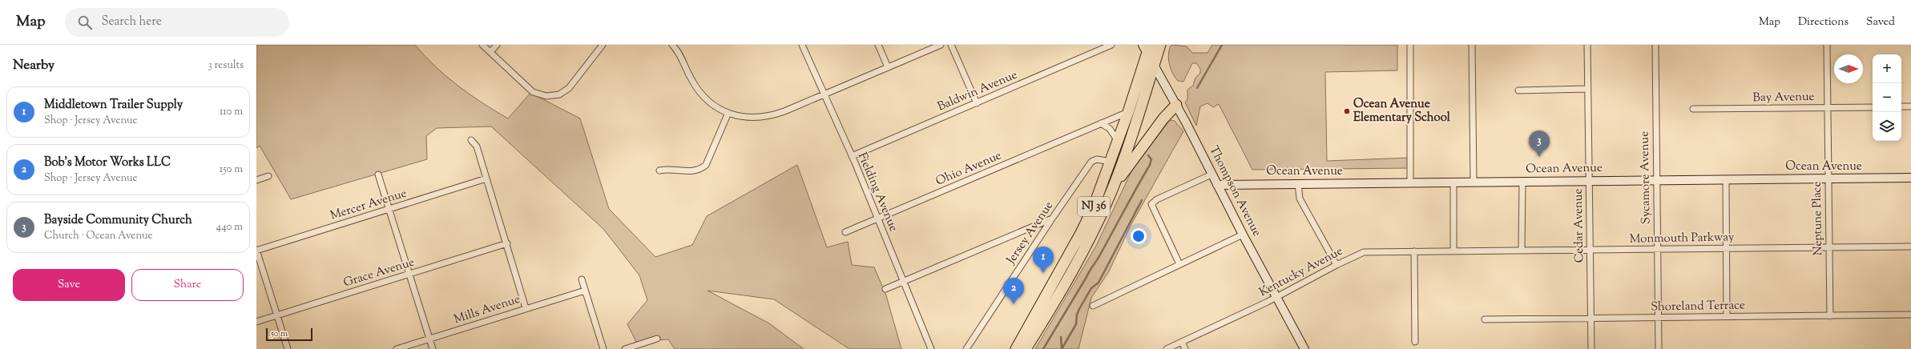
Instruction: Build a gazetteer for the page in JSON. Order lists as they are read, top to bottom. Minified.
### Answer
{"streets":{"highway":["NJ 36"],"street":["Baldwin Avenue","Bay Avenue","Ocean Avenue","Ohio Avenue","Sycamore Avenue","Thompson Avenue","Fielding Avenue","Mercer Avenue","Neptune Place","Cedar Avenue","Jersey Avenue","Monmouth Parkway","Kentucky Avenue","Grace Avenue","Shoreland Terrace","Mills Avenue"]},"crossings":[["Baldwin Avenue","Fielding Avenue"],["Bay Avenue","Neptune Place"],["Ocean Avenue","Sycamore Avenue"],["Ocean Avenue","Thompson Avenue"],["Ocean Avenue","Neptune Place"],["Ocean Avenue","Cedar Avenue"],["Ohio Avenue","Fielding Avenue"],["Ohio Avenue","NJ 36"],["Sycamore Avenue","Monmouth Parkway"],["Sycamore Avenue","Shoreland Terrace"],["Thompson Avenue","NJ 36"],["Thompson Avenue","Kentucky Avenue"],["NJ 36","Jersey Avenue"],["Neptune Place","Monmouth Parkway"],["Neptune Place","Shoreland Terrace"],["Cedar Avenue","Monmouth Parkway"],["Cedar Avenue","Shoreland Terrace"],["Monmouth Parkway","Kentucky Avenue"]],"places":["Ocean Avenue Elementary School"],"scale_bar":"50 m","north":"right","page":{"header":"Map","search":"Search here","nav":["Map","Directions","Saved"],"heading":["Nearby","3 results"],"map_buttons":["+","−"],"list":[{"mark":"1","name":"Middletown Trailer Supply","note":"Shop · Jersey Avenue","value":"110 m"},{"mark":"2","name":"Bob's Motor Works LLC","note":"Shop · Jersey Avenue","value":"150 m"},{"mark":"3","name":"Bayside Community Church","note":"Church · Ocean Avenue","value":"440 m"}],"pins":["3","1","2"],"buttons":["Save","Share"],"scale":"50 m"}}
